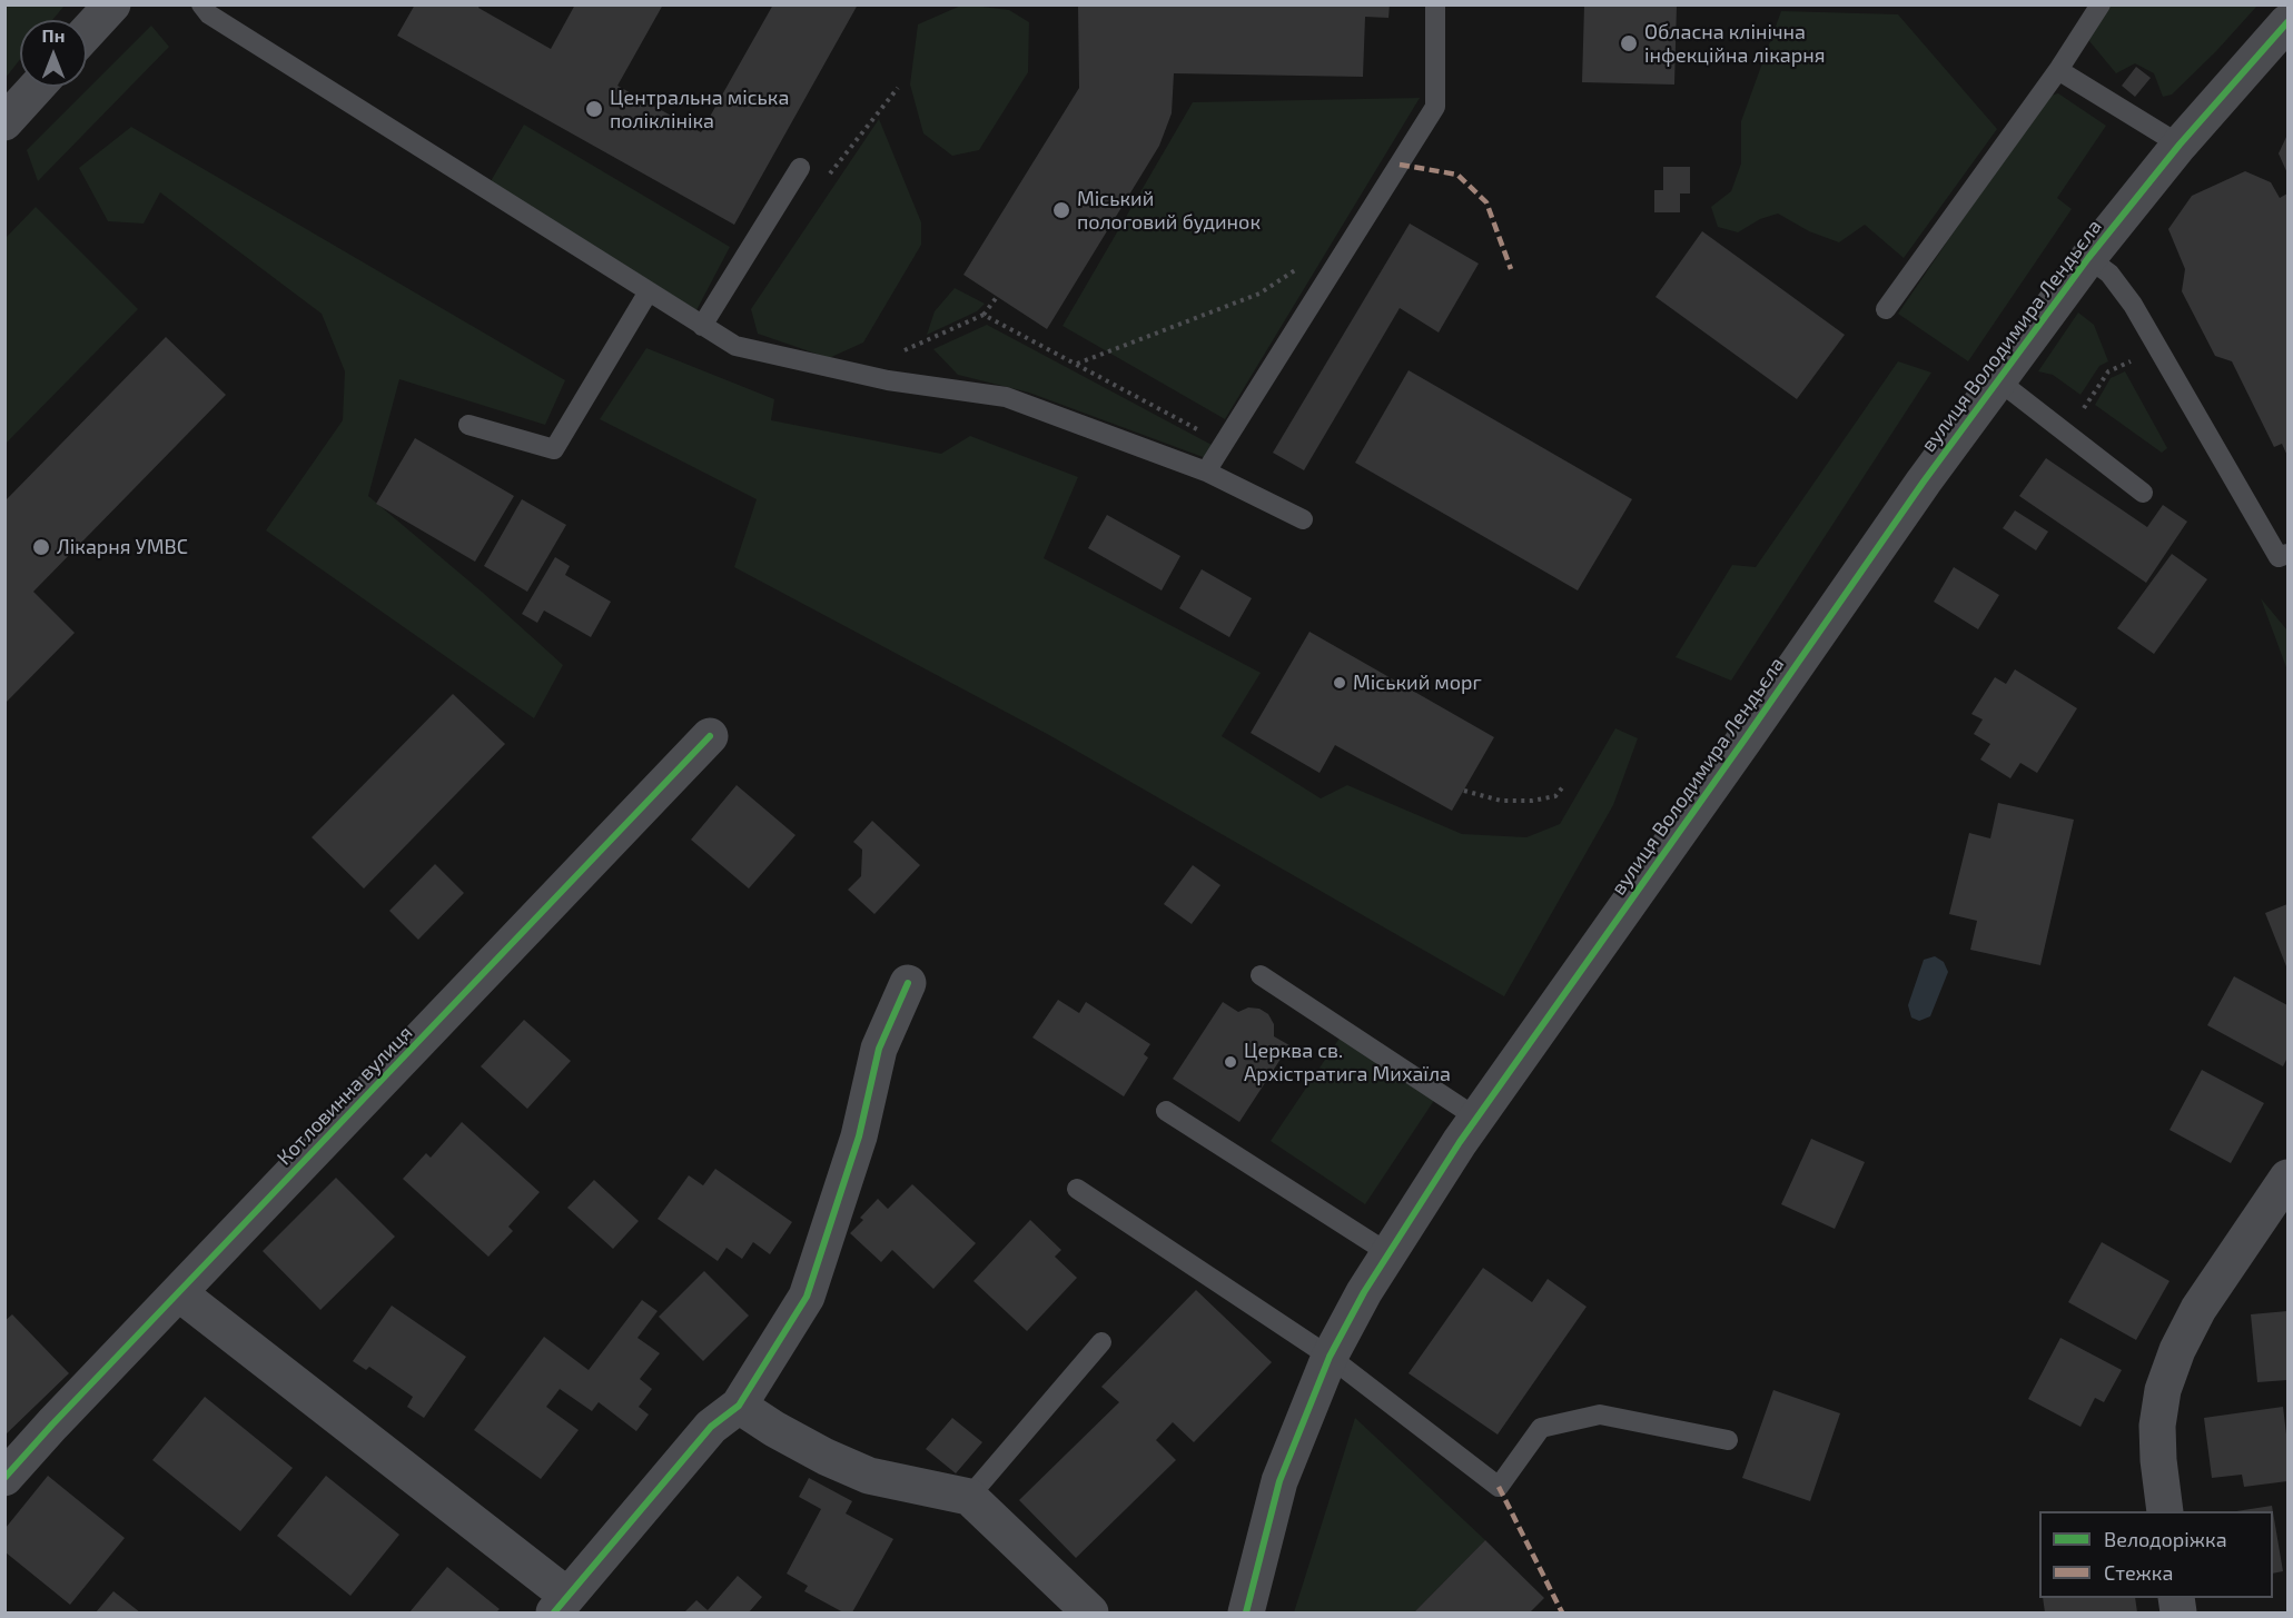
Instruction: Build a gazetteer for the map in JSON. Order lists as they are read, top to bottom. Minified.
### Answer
{"streets":{"street":["вулиця Володимира Лендьєла","Котловинна вулиця"]},"places":["Обласна клінічна інфекційна лікарня","Центральна міська поліклініка","Міський пологовий будинок","Лікарня УМВС","Міський морг","Церква св. Архістратига Михаїла"],"legend":["Велодоріжка","Стежка"],"north":"top"}
